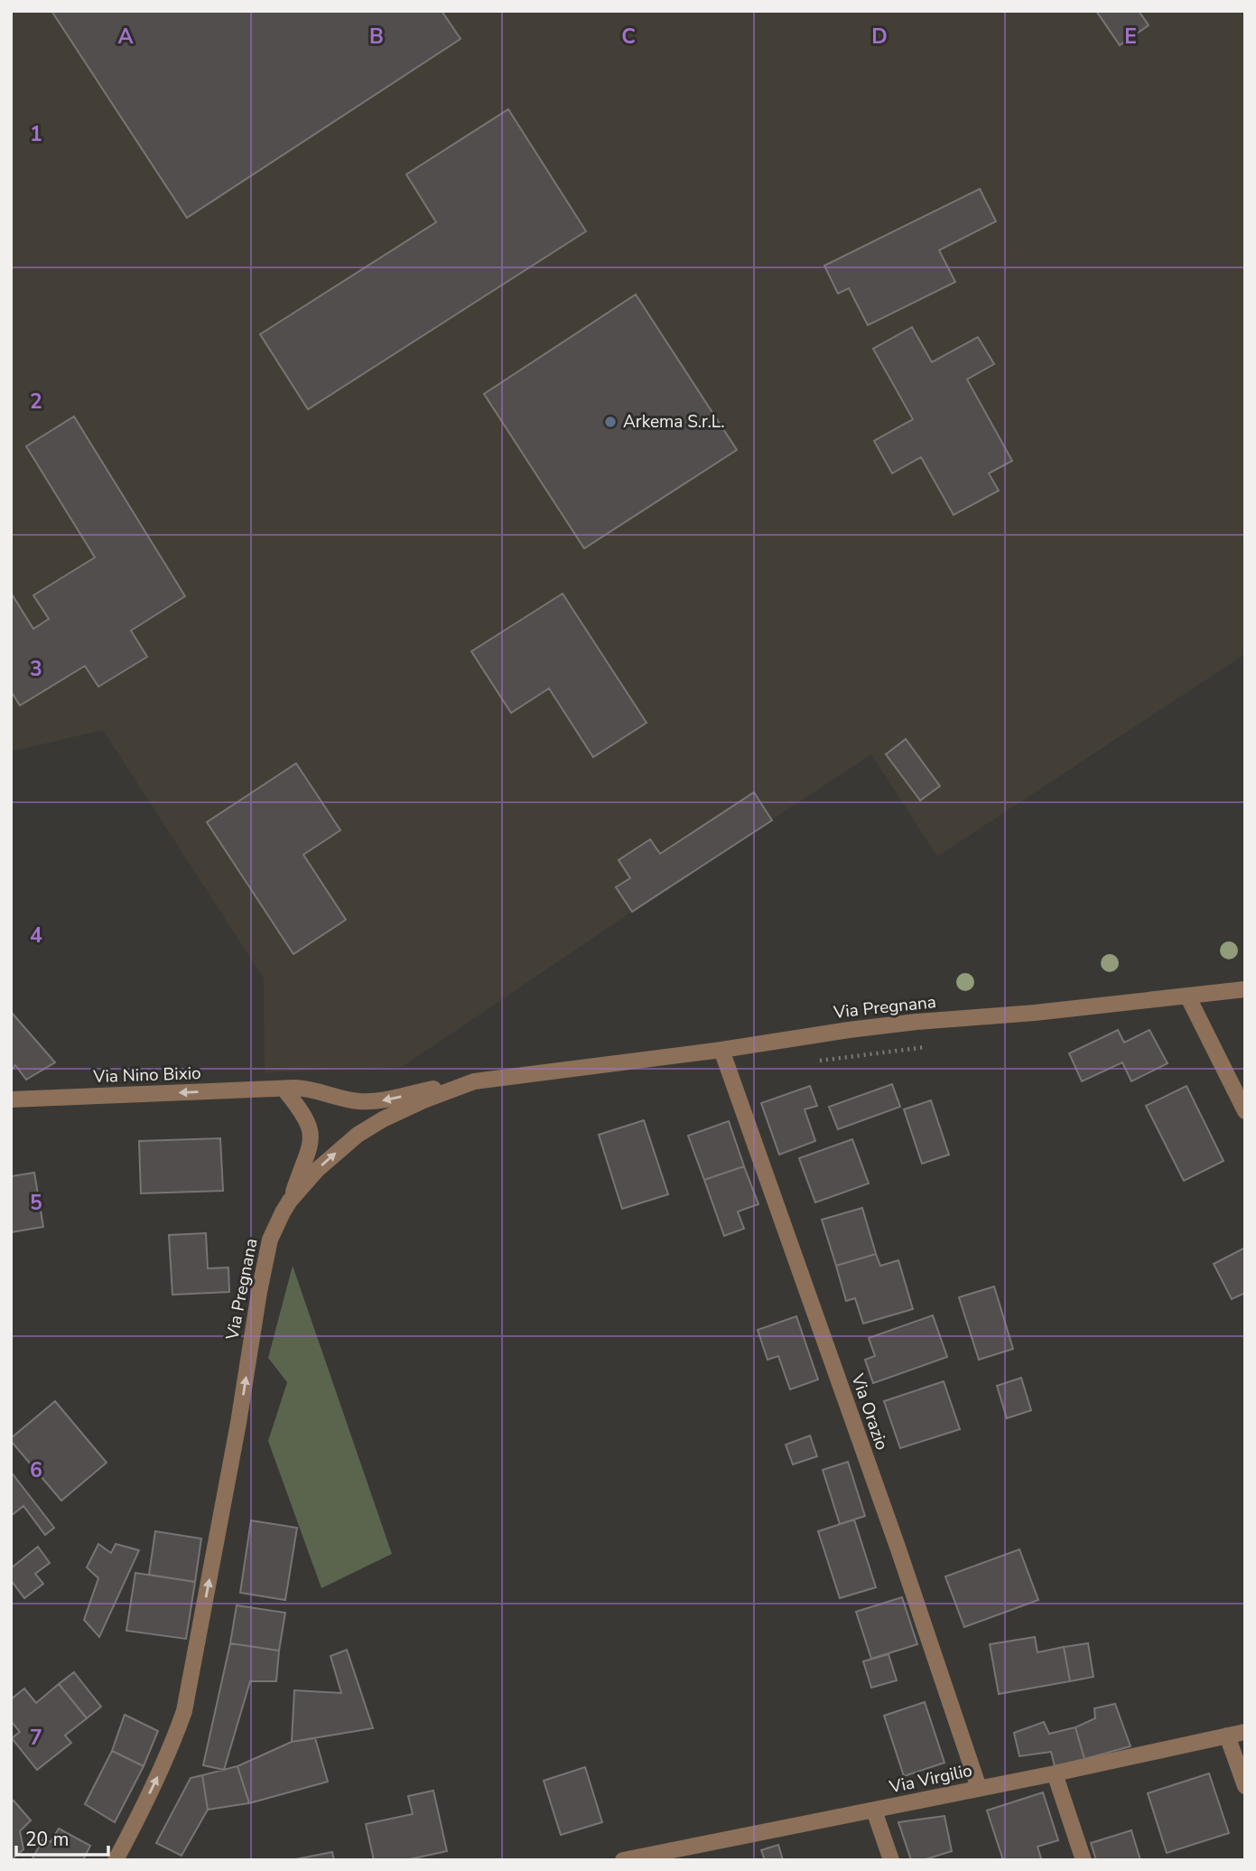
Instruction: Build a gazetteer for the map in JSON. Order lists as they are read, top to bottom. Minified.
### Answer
{"streets":{"street":["Via Pregnana","Via Nino Bixio","Via Orazio","Via Virgilio"]},"crossings":[["Via Pregnana","Via Nino Bixio"],["Via Pregnana","Via Orazio"],["Via Orazio","Via Virgilio"]],"one_way":["Via Pregnana","Via Nino Bixio"],"places":["Arkema S.r.L."],"scale_bar":"20 m","grid":{"columns":["A","B","C","D","E"],"rows":["1","2","3","4","5","6","7"]}}
